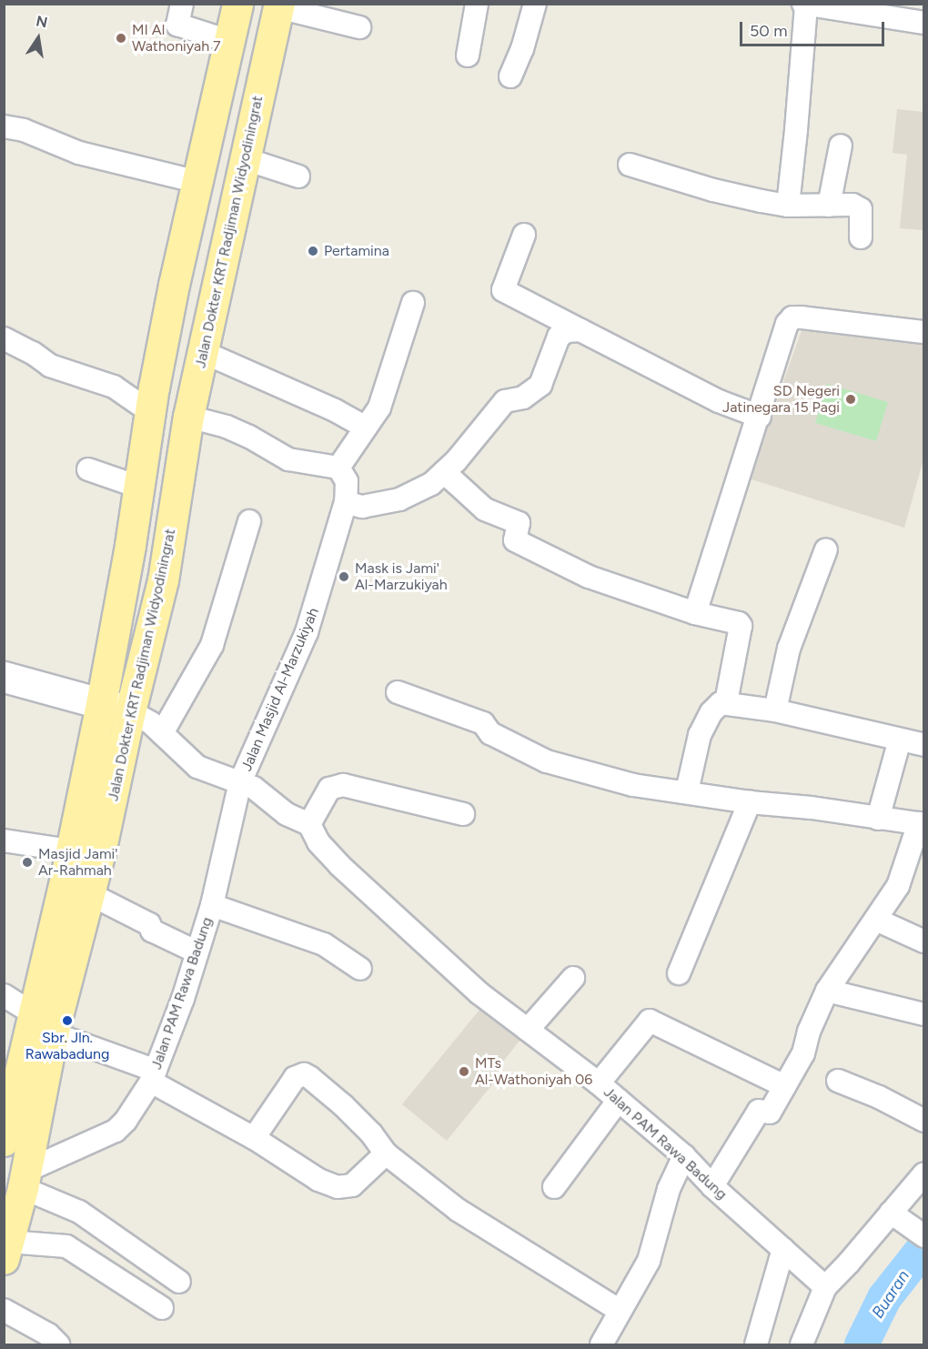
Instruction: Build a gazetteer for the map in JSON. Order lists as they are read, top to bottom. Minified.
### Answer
{"streets":{"main road":["Jalan Dokter KRT Radjiman Widyodiningrat"],"street":["Jalan Masjid Al-Marzukiyah","Jalan PAM Rawa Badung"]},"crossings":[["Jalan Dokter KRT Radjiman Widyodiningrat","Jalan PAM Rawa Badung"],["Jalan Masjid Al-Marzukiyah","Jalan PAM Rawa Badung"]],"water":["Buaran"],"places":["MI Al Wathoniyah 7","Pertamina","SD Negeri Jatinegara 15 Pagi","Mask is Jami' Al-Marzukiyah","Masjid Jami' Ar-Rahmah","Sbr. Jln. Rawabadung","MTs Al-Wathoniyah 06"],"scale_bar":"50 m","north":"top"}
